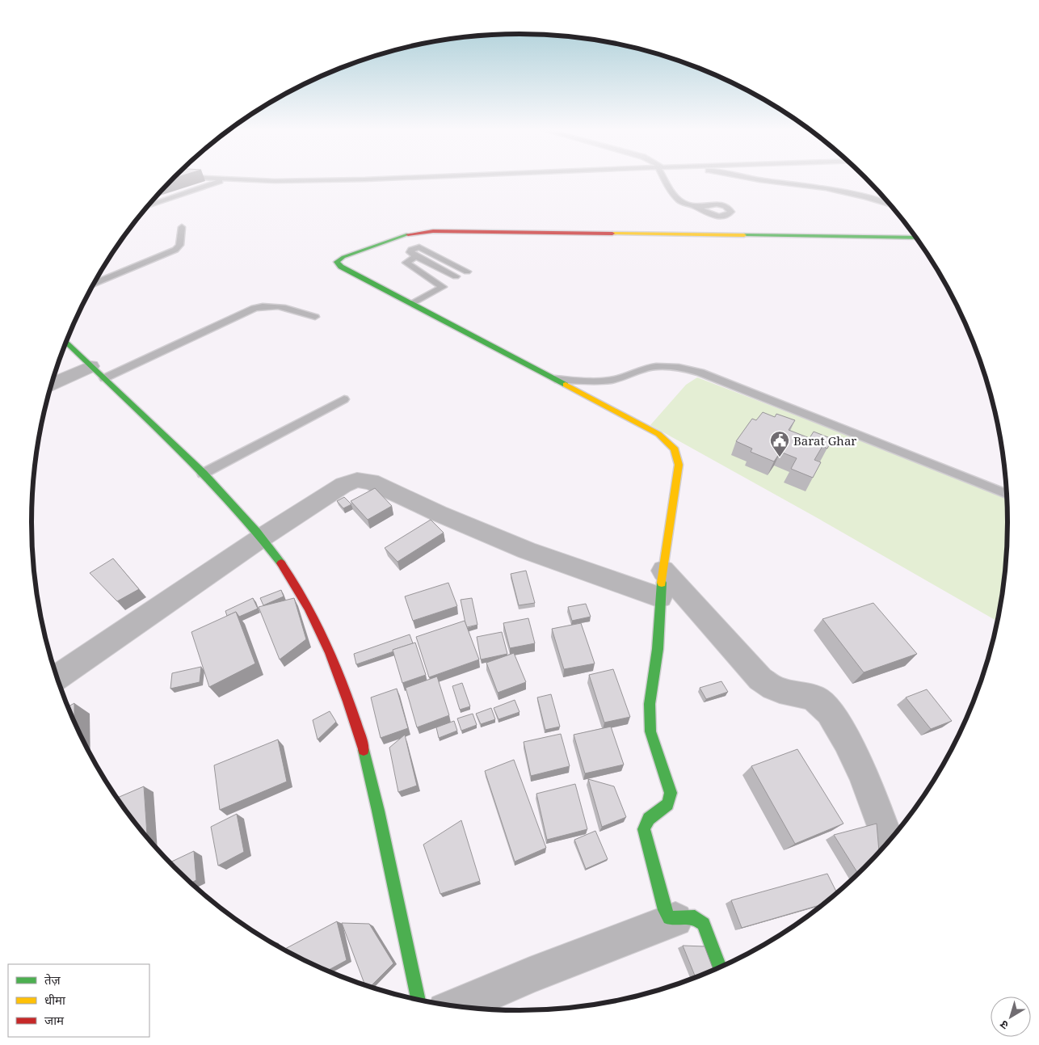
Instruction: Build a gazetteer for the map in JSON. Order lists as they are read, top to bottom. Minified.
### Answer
{"places":{"public building":["Barat Ghar"]},"legend":["तेज़","धीमा","जाम"],"north":"bottom left"}
